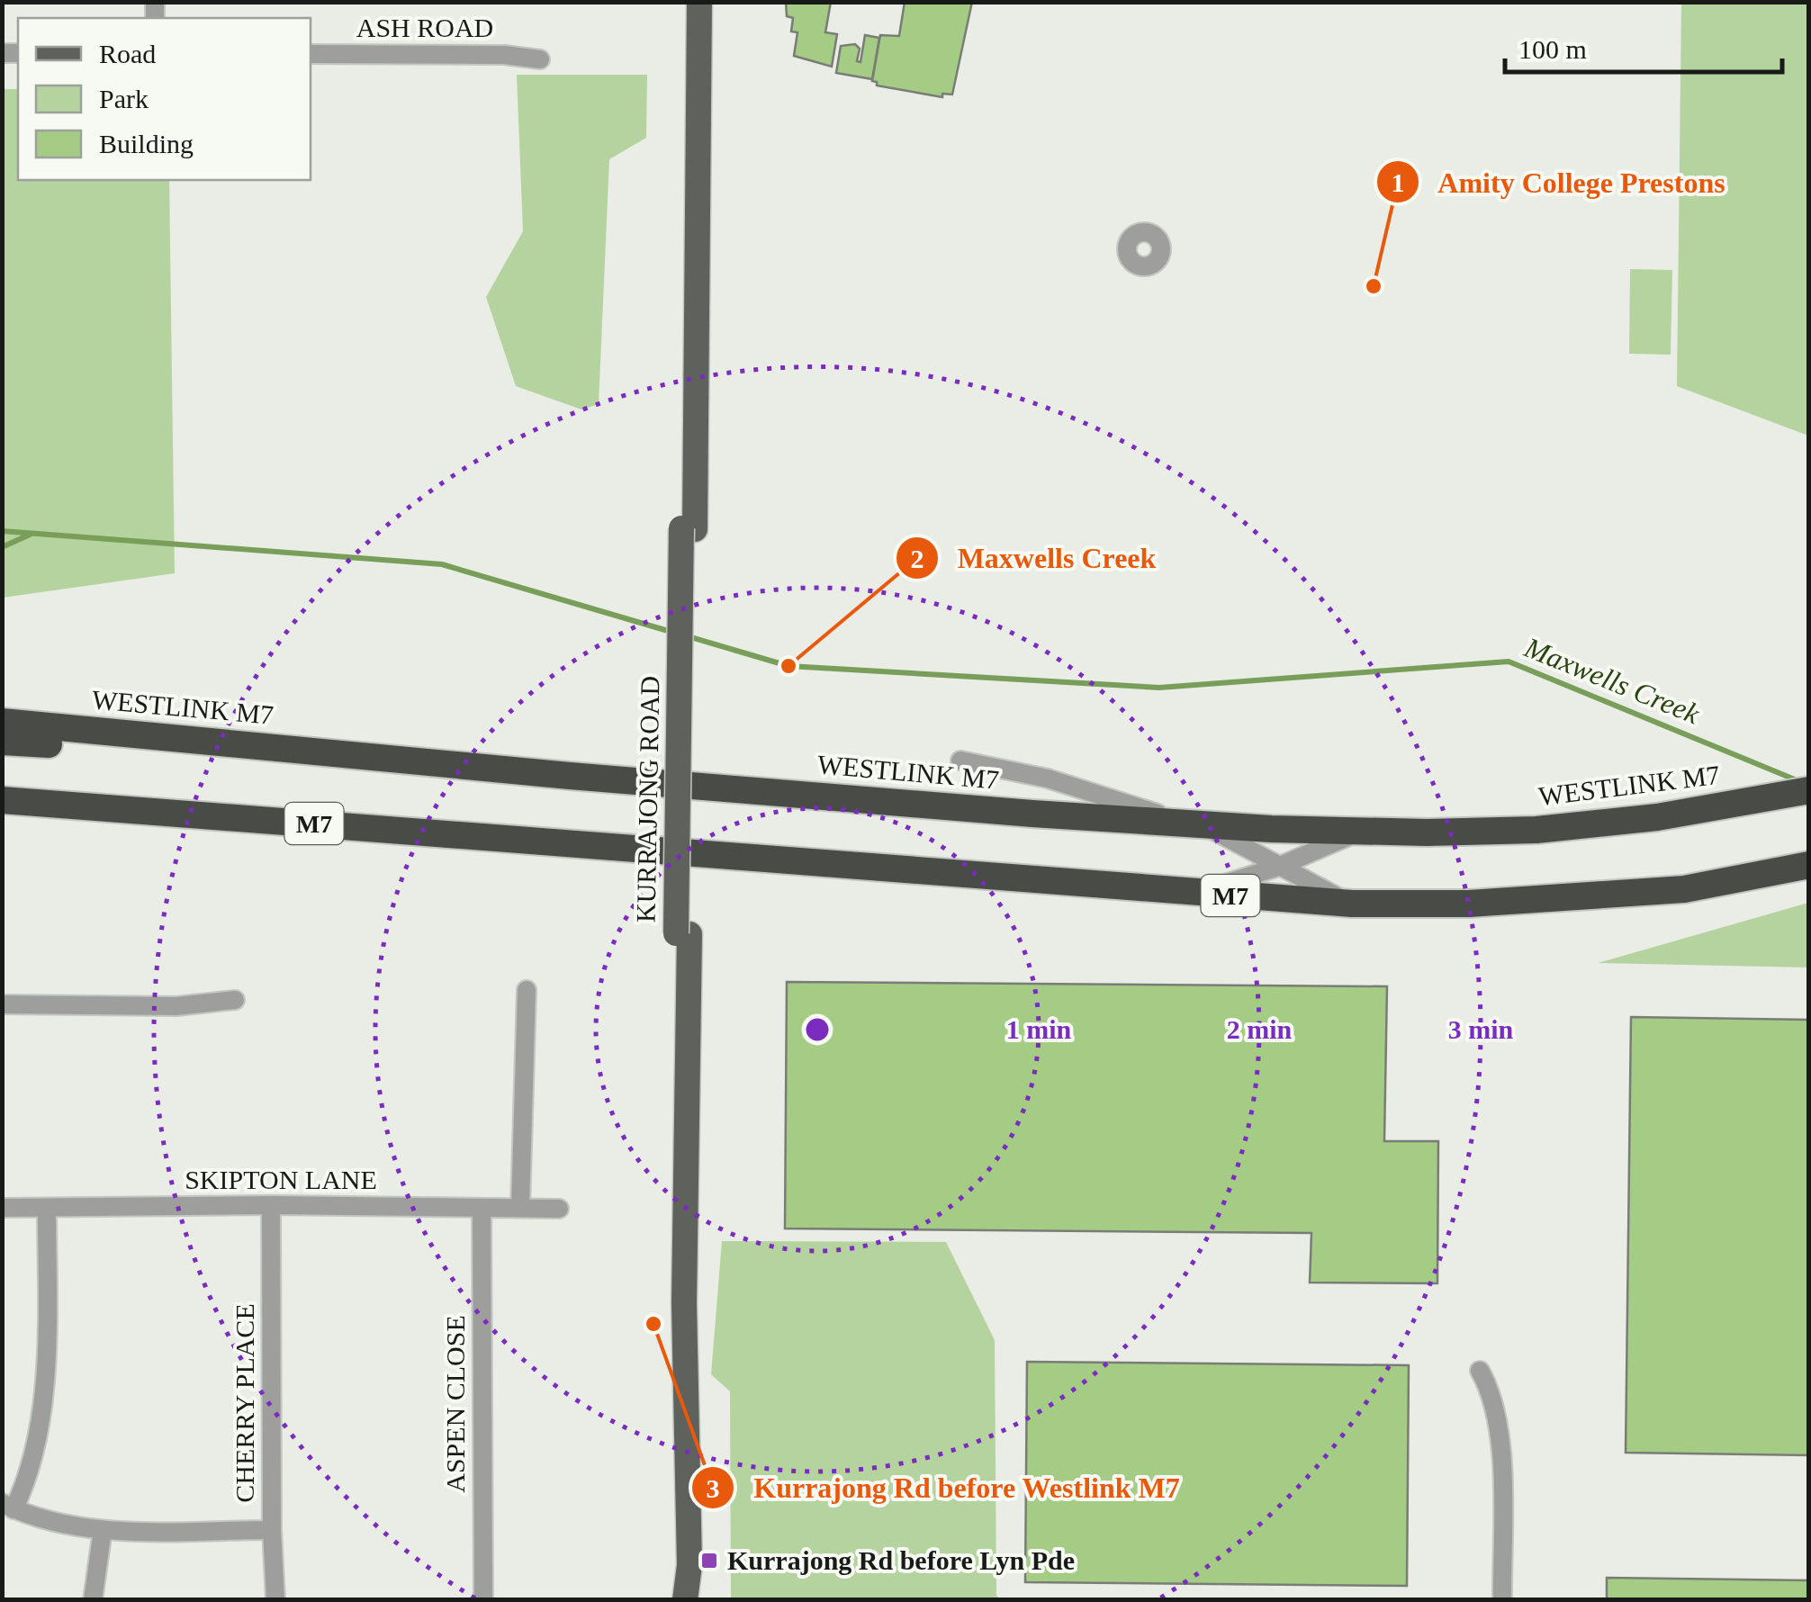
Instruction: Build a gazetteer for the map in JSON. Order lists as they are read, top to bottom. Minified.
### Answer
{"streets":{"highway":["WESTLINK M7","M7"],"main road":["KURRAJONG ROAD"],"street":["ASH ROAD","SKIPTON LANE","CHERRY PLACE","ASPEN CLOSE"]},"crossings":[["WESTLINK M7","M7"],["SKIPTON LANE","CHERRY PLACE"],["SKIPTON LANE","ASPEN CLOSE"]],"water":["Maxwells Creek"],"places":{"other":["Amity College Prestons","Maxwells Creek","Kurrajong Rd before Westlink M7"],"transit":["Kurrajong Rd before Lyn Pde"]},"legend":["Road","Park","Building"],"scale_bar":"100 m","rings":["1 min","2 min","3 min"]}
